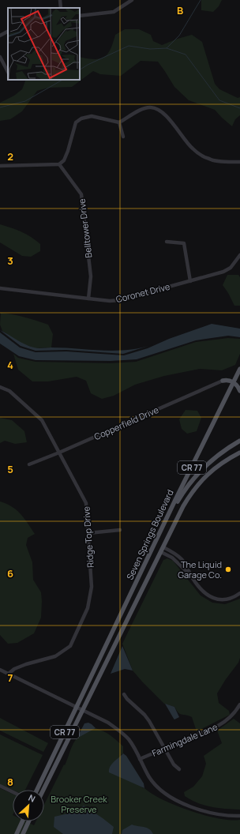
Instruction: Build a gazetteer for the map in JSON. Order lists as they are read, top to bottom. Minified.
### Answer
{"streets":{"main road":["CR 77","Seven Springs Boulevard"],"street":["Belltower Drive","Coronet Drive","Copperfield Drive","Ridge Top Drive","Farmingdale Lane"]},"crossings":[["Belltower Drive","Coronet Drive"],["Copperfield Drive","Ridge Top Drive"],["CR 77","Seven Springs Boulevard"]],"parks":["Brooker Creek Preserve"],"places":["The Liquid Garage Co."],"north":"top right","grid":{"columns":["B"],"rows":["2","3","4","5","6","7","8"]}}
